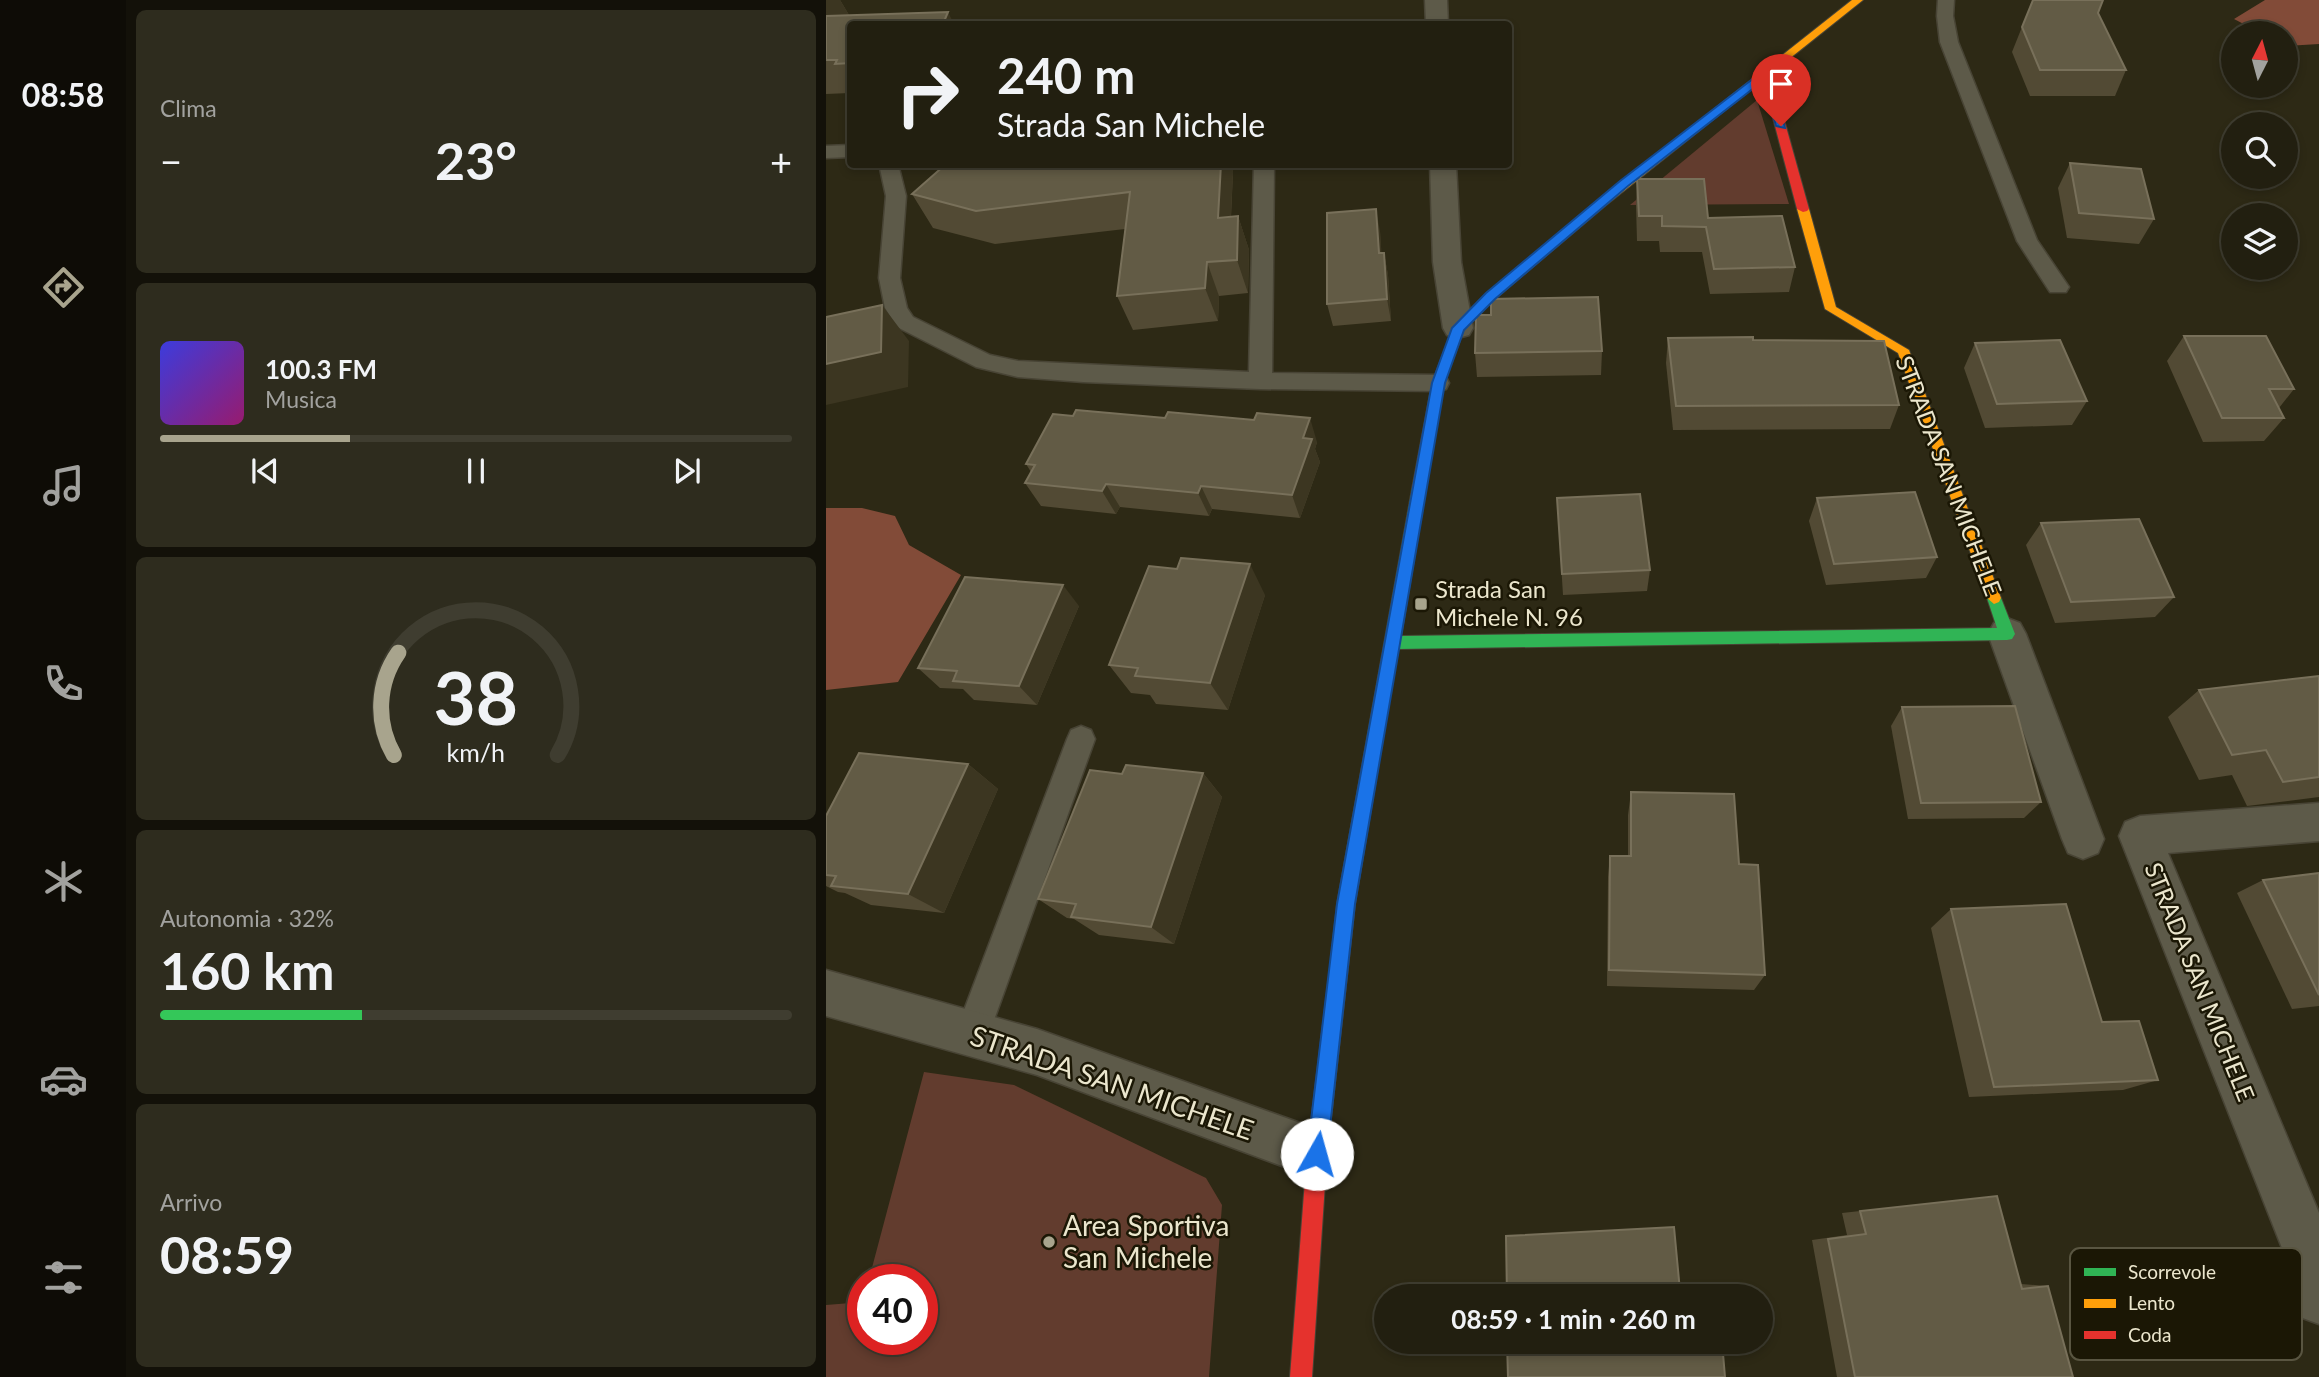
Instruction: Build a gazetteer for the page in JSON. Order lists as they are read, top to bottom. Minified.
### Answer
{"streets":{"street":["STRADA SAN MICHELE"]},"places":{"transit":["Strada San Michele N. 96"],"other":["Area Sportiva San Michele"]},"legend":["Scorrevole","Lento","Coda"],"north":"top","page":{"tabs":"08:58","tile":["Clima",["Autonomia · 32%","160 km"],["Arrivo","08:59"]],"turn":["240 m","Strada San Michele"],"heat":["−","23°","+"],"song":["100.3 FM","Musica"],"limit":"40","trip":"08:59 · 1 min · 260 m","gauge":["38","km/h"]}}
